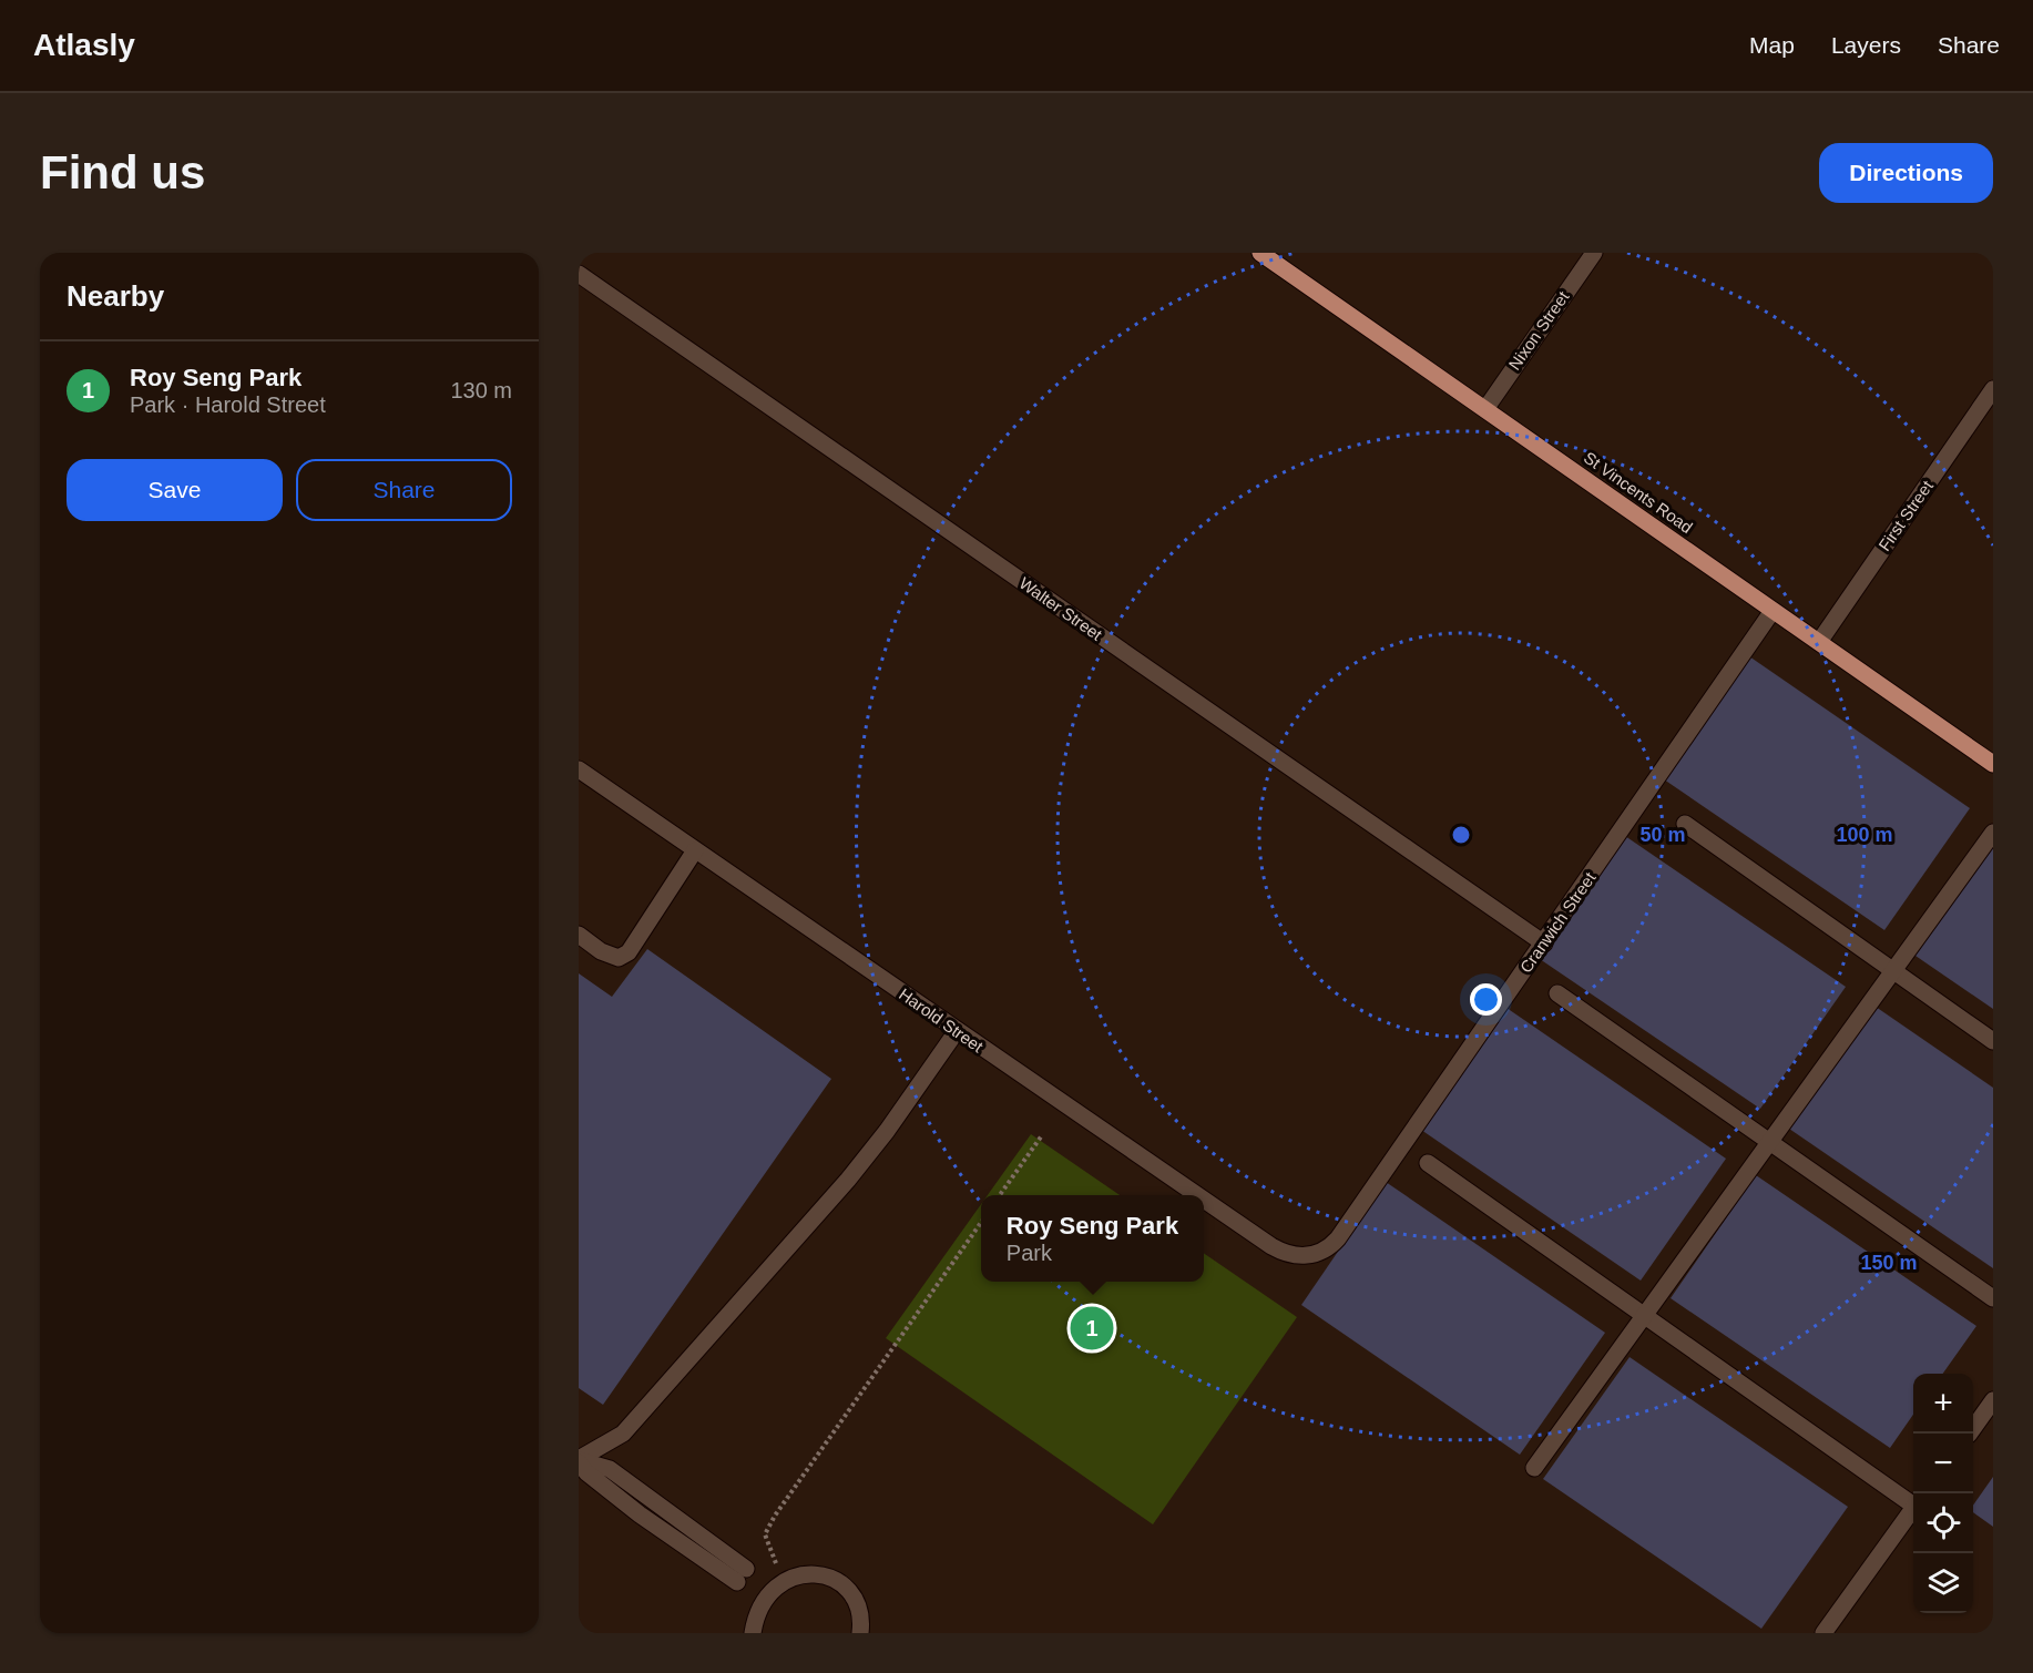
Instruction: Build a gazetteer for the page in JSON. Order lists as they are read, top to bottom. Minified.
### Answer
{"streets":{"main road":["St Vincents Road"],"street":["Nixon Street","First Street","Walter Street","Cranwich Street","Harold Street"]},"crossings":[["Nixon Street","St Vincents Road"],["St Vincents Road","First Street"],["St Vincents Road","Cranwich Street"],["Walter Street","Cranwich Street"],["Cranwich Street","Harold Street"]],"page":{"header":"Atlasly","nav":["Map","Layers","Share"],"buttons":["Directions",["Save","Share"]],"title":"Find us","heading":"Nearby","list":[{"mark":"1","name":"Roy Seng Park","note":"Park · Harold Street","value":"130 m"}],"popup":["Roy Seng Park","Park"],"pins":"1","map_buttons":["+","−"]},"rings":["50 m","100 m","150 m"]}
